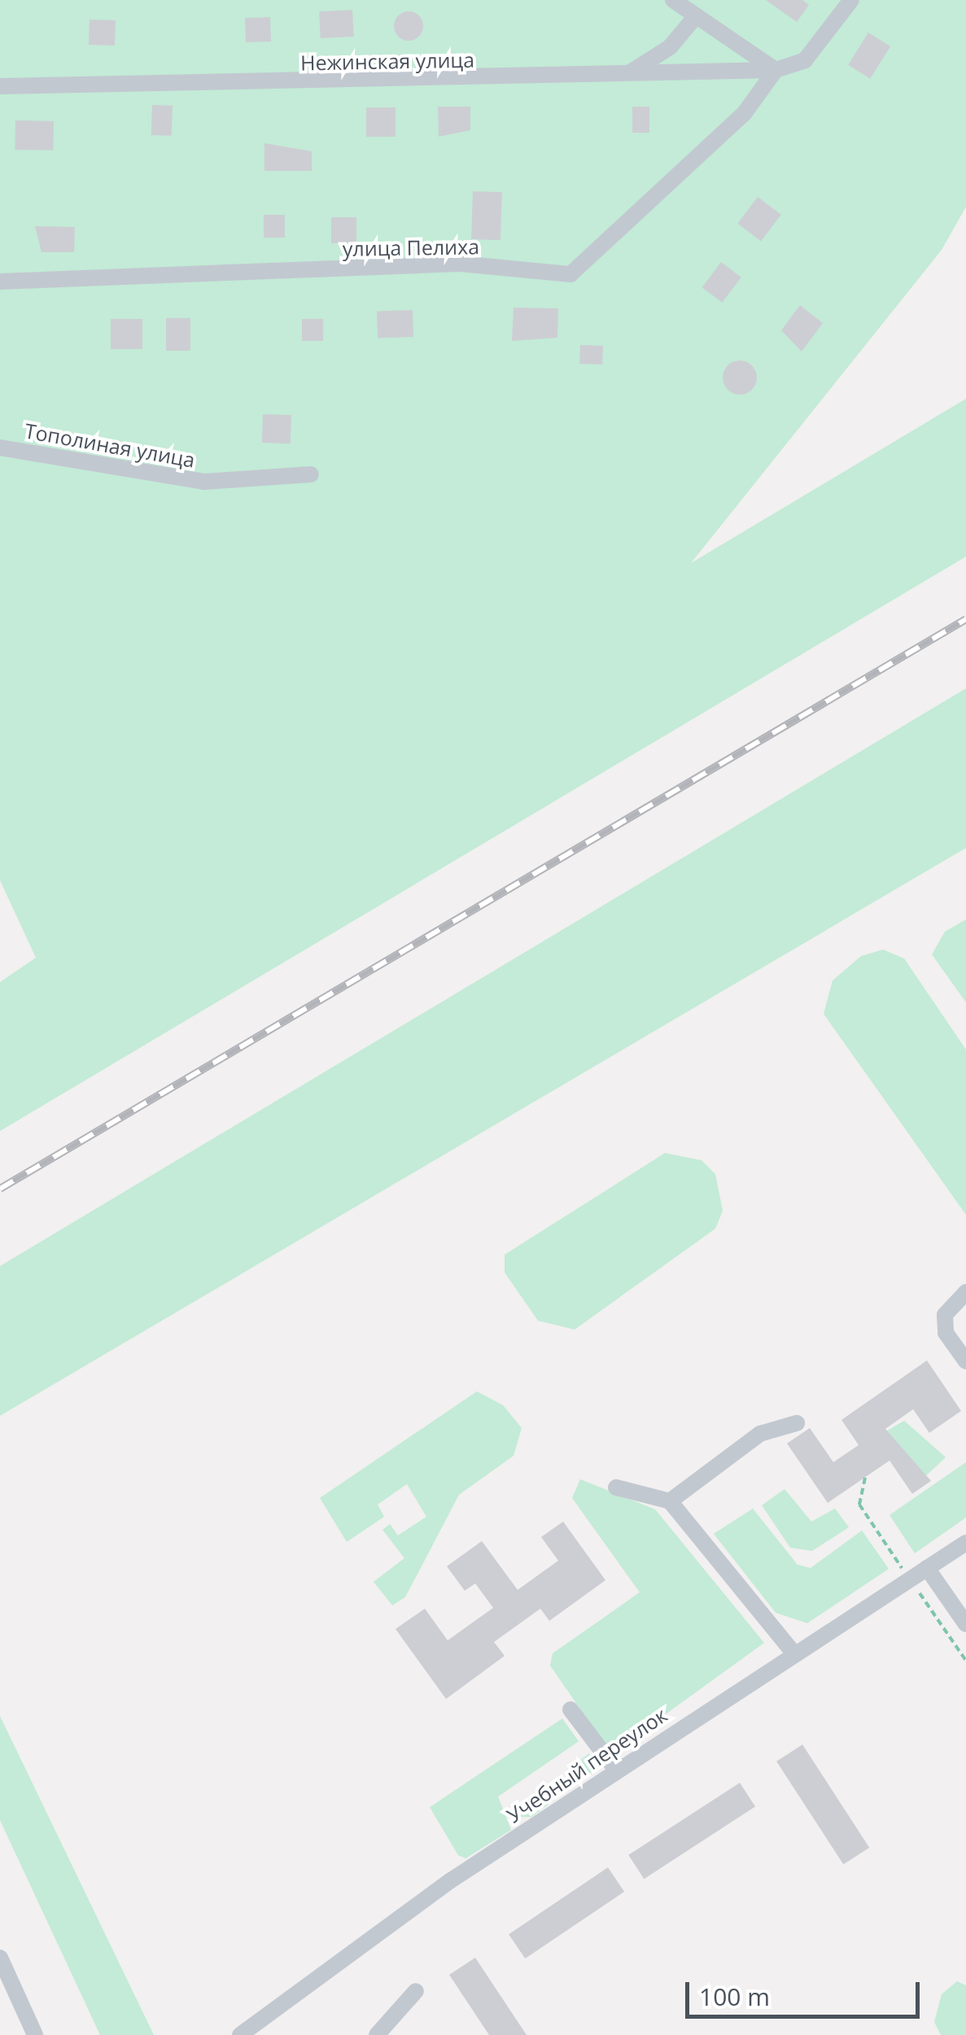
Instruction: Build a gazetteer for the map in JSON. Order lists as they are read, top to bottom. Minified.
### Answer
{"streets":{"street":["Нежинская улица","улица Пелиха","Тополиная улица","Учебный переулок"]},"crossings":[["Нежинская улица","улица Пелиха"]],"scale_bar":"100 m"}
